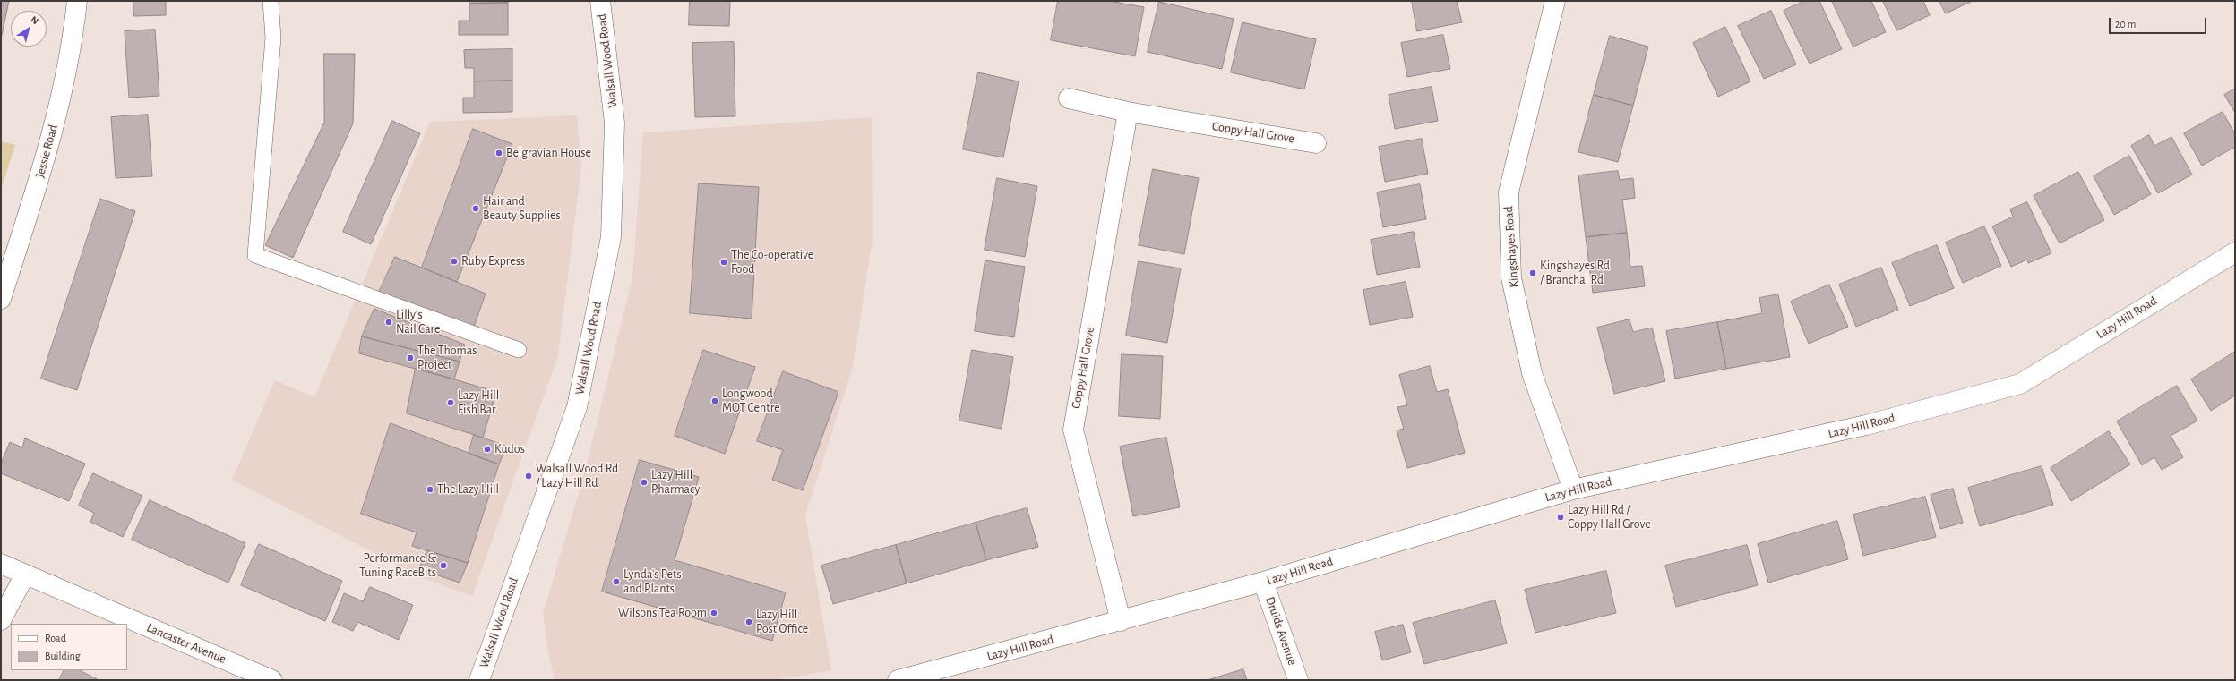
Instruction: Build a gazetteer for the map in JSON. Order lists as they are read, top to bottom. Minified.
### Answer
{"streets":{"street":["Walsall Wood Road","Coppy Hall Grove","Jessie Road","Kingshayes Road","Lazy Hill Road","Druids Avenue","Lancaster Avenue"]},"crossings":[["Coppy Hall Grove","Lazy Hill Road"],["Kingshayes Road","Lazy Hill Road"],["Lazy Hill Road","Druids Avenue"]],"places":["Belgravian House","Hair and Beauty Supplies","Ruby Express","The Co-operative Food","Kingshayes Rd / Branchal Rd","Lilly's Nail Care","The Thomas Project","Longwood MOT Centre","Lazy Hill Fish Bar","Kudos","Walsall Wood Rd / Lazy Hill Rd","Lazy Hill Pharmacy","The Lazy Hill","Lazy Hill Rd / Coppy Hall Grove","Performance & Tuning RaceBits","Lynda's Pets and Plants","Wilsons Tea Room","Lazy Hill Post Office"],"legend":["Road","Building"],"scale_bar":"20 m","north":"top right"}
